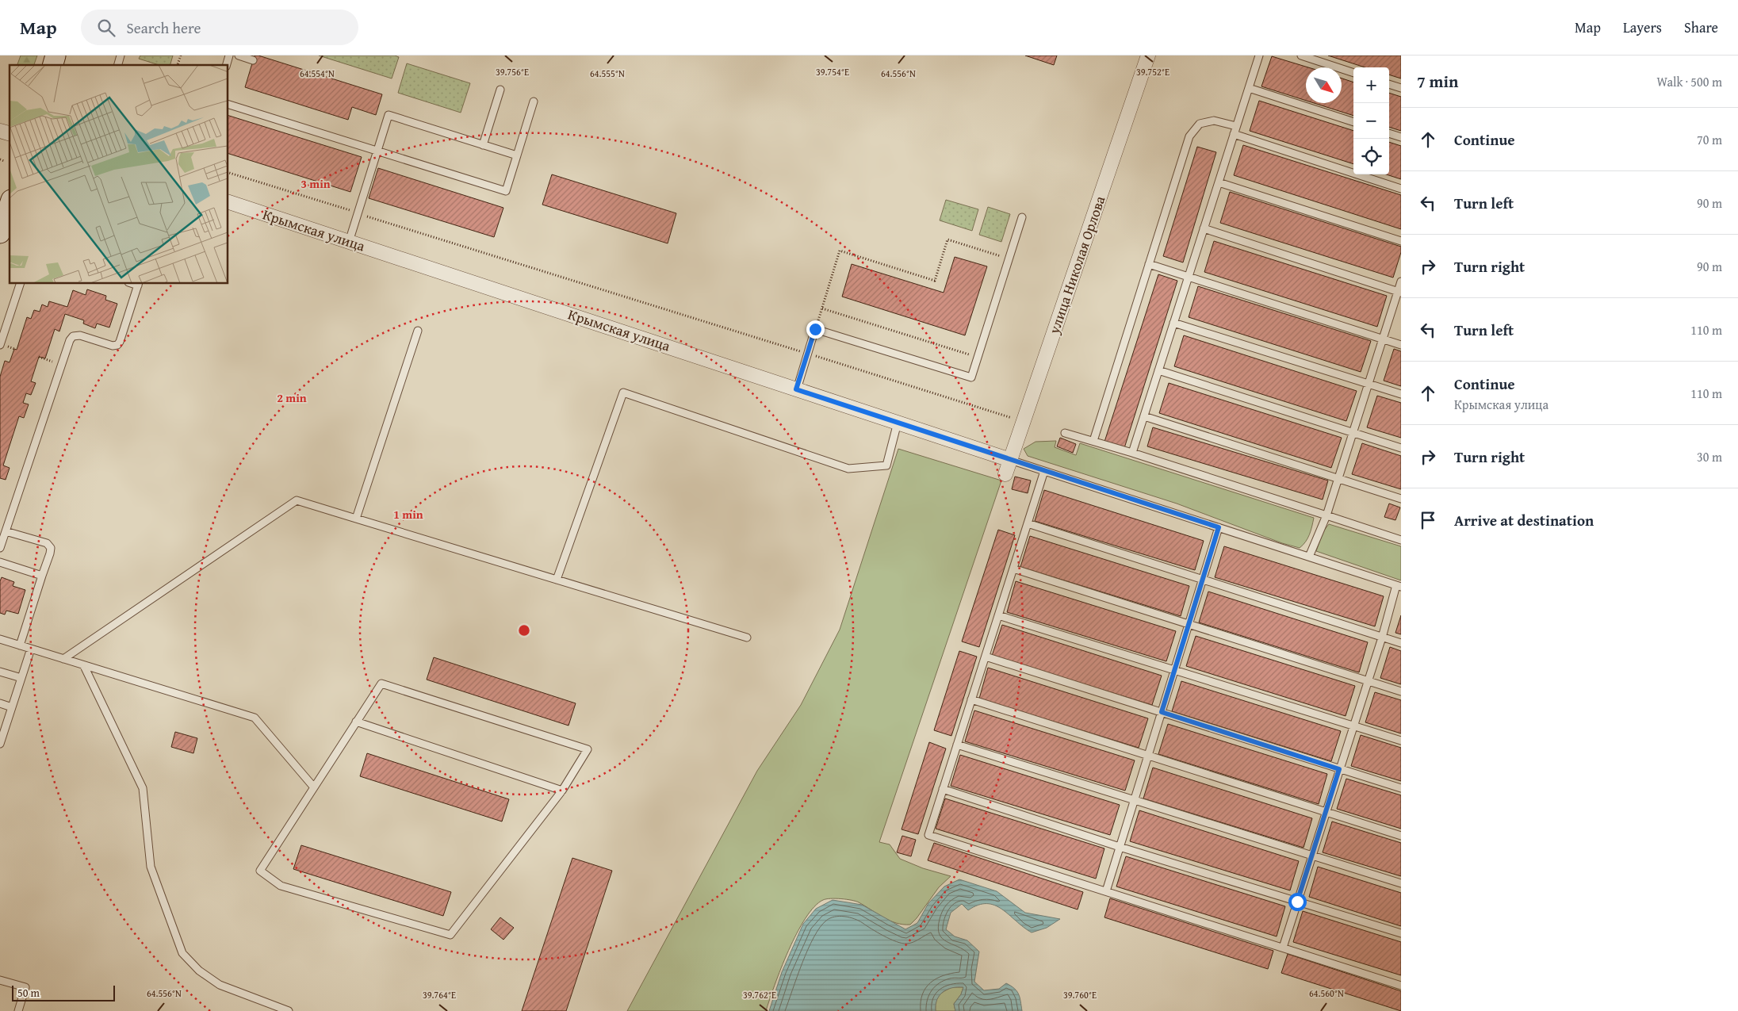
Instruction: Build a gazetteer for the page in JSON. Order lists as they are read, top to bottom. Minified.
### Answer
{"streets":{"street":["Крымская улица","улица Николая Орлова"]},"crossings":[["Крымская улица","улица Николая Орлова"]],"scale_bar":"50 m","north":"bottom right","page":{"header":"Map","search":"Search here","nav":["Map","Layers","Share"],"heading":["7 min","Walk · 500 m"],"map_buttons":["+","−"],"list":[["Continue","70 m"],["Turn left","90 m"],["Turn right","90 m"],["Turn left","110 m"],["Continue","Крымская улица","110 m"],["Turn right","30 m"],"Arrive at destination"],"scale":"50 m"},"coordinates":["39.756°E","39.754°E","39.752°E","64.554°N","64.555°N","64.556°N","64.560°N","39.764°E","39.762°E","39.760°E"],"rings":["3 min","2 min","1 min"]}
